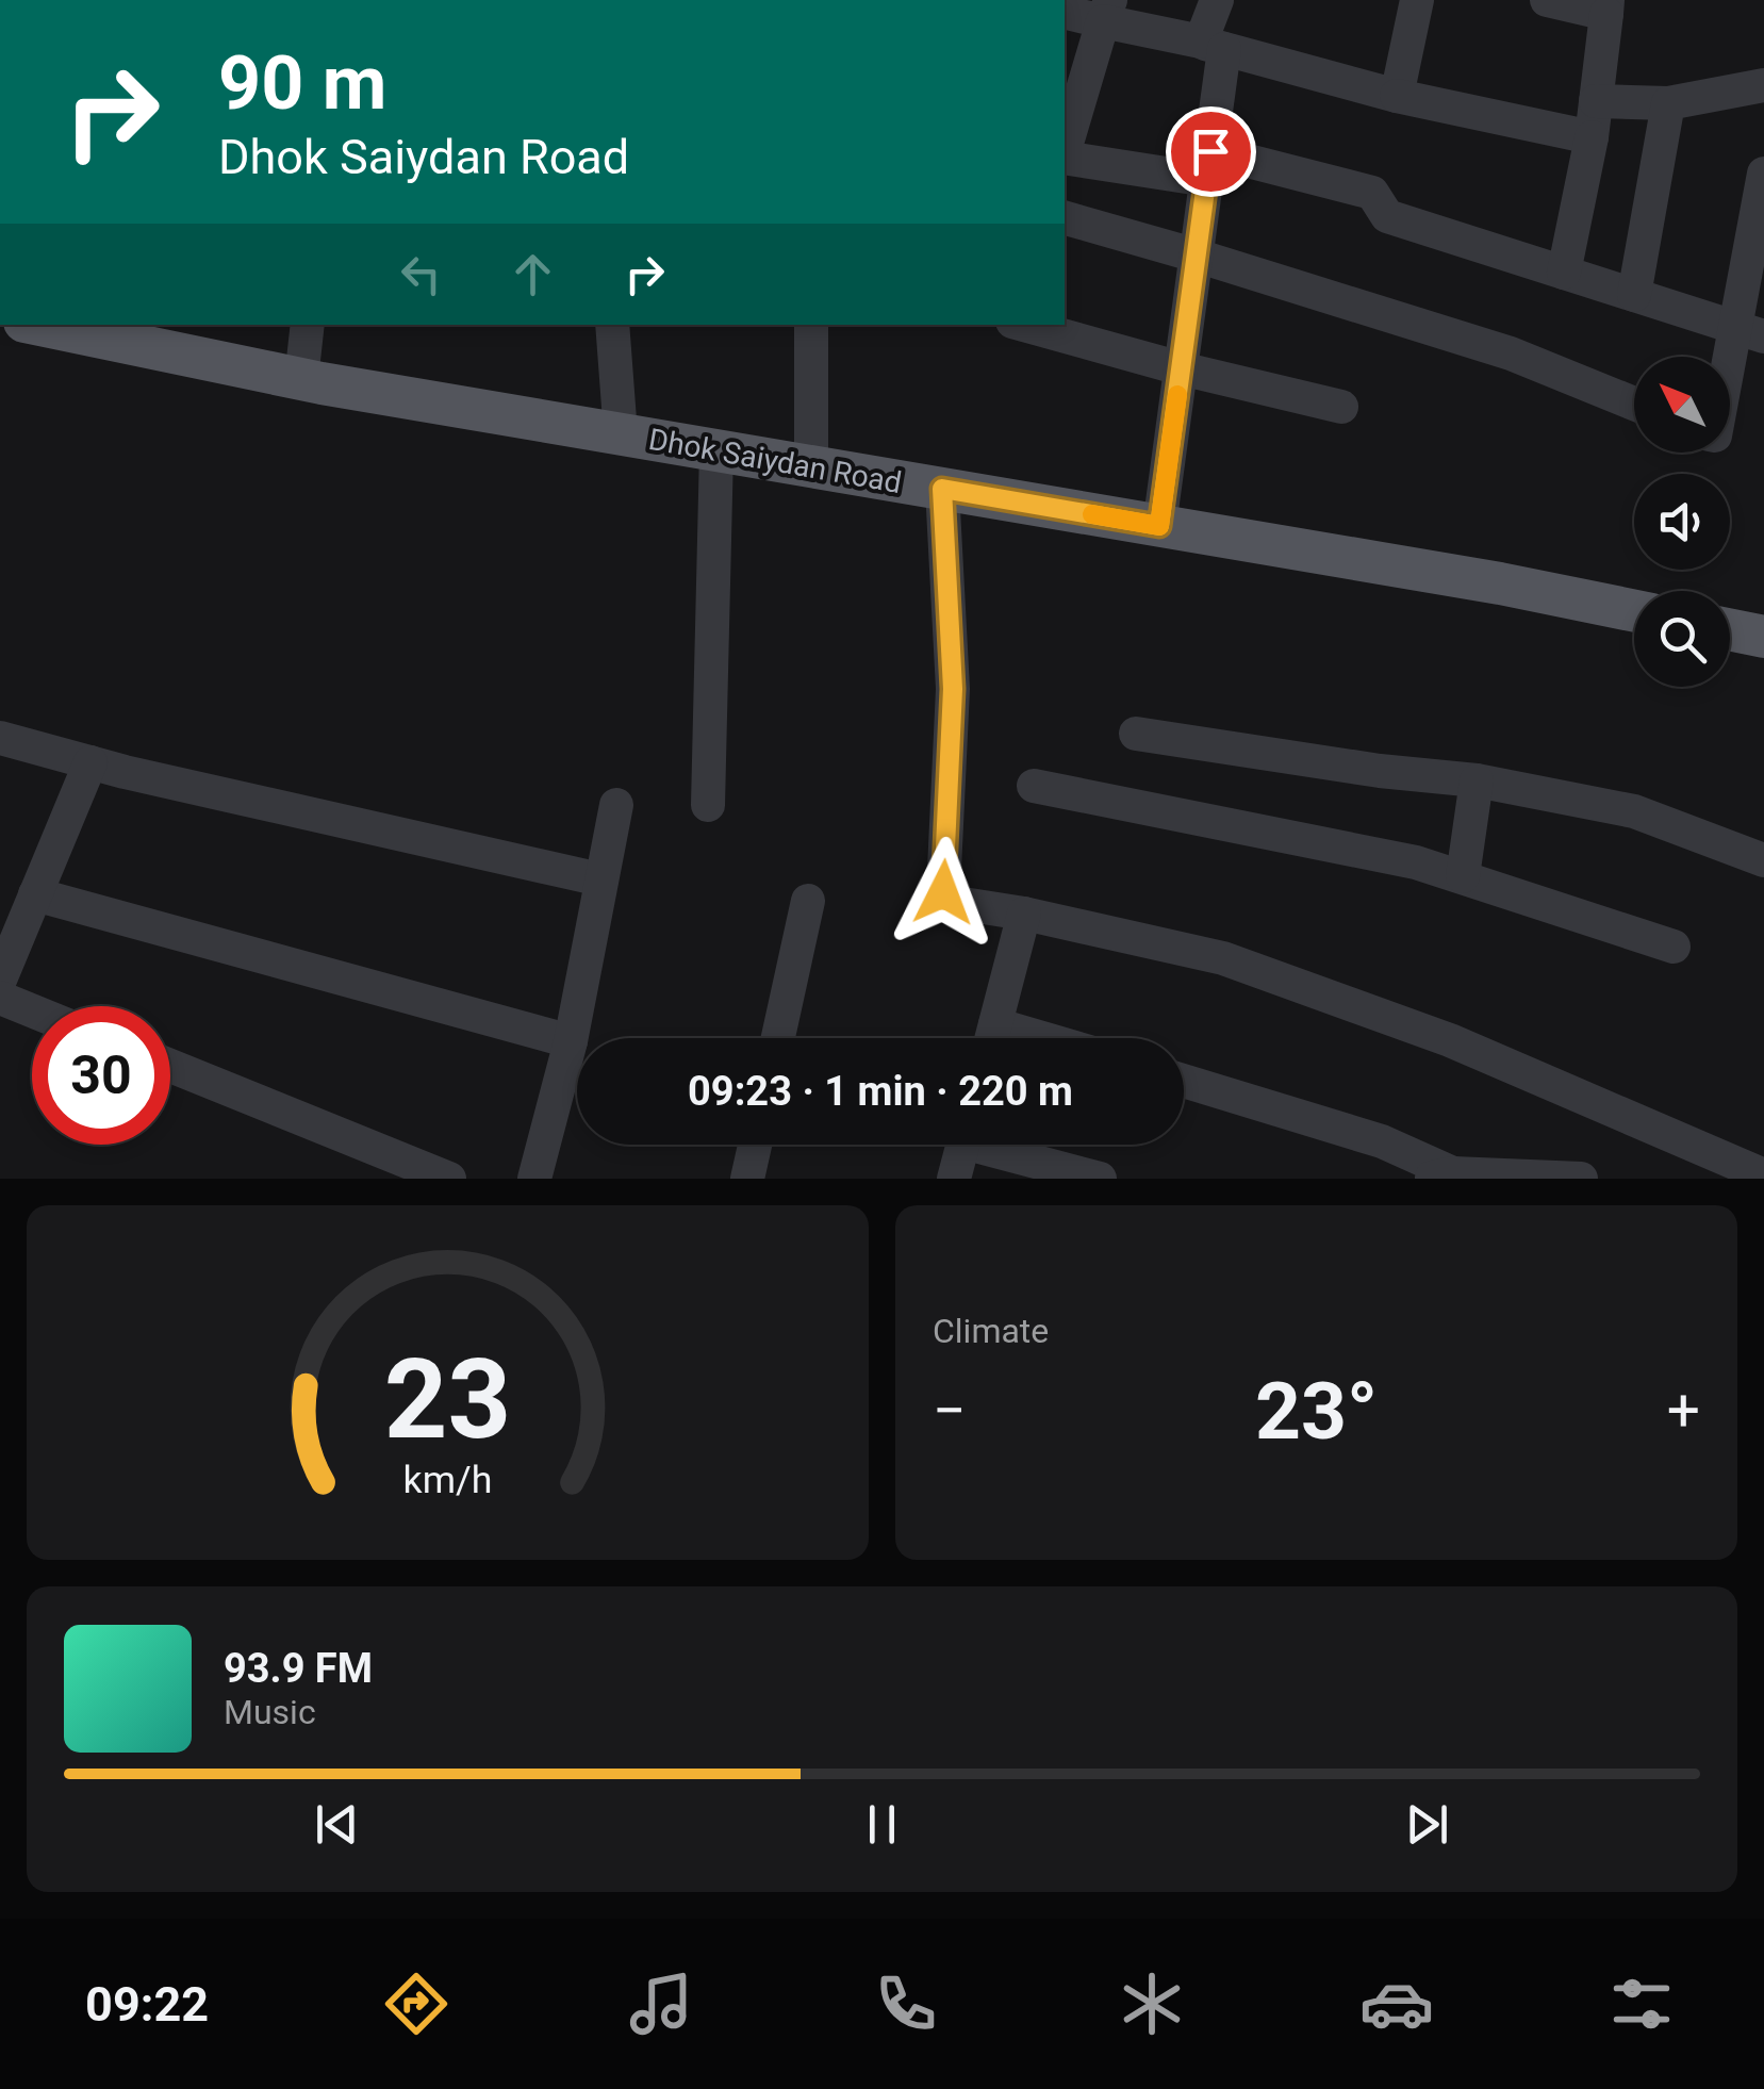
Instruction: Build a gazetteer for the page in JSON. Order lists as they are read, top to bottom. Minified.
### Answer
{"streets":{"main road":["Dhok Saiydan Road"]},"north":"top left","page":{"turn":["90 m","Dhok Saiydan Road"],"limit":"30","trip":"09:23 · 1 min · 220 m","tile":"Climate","heat":["−","23°","+"],"song":["93.9 FM","Music"],"tabs":"09:22","gauge":["23","km/h"]}}
